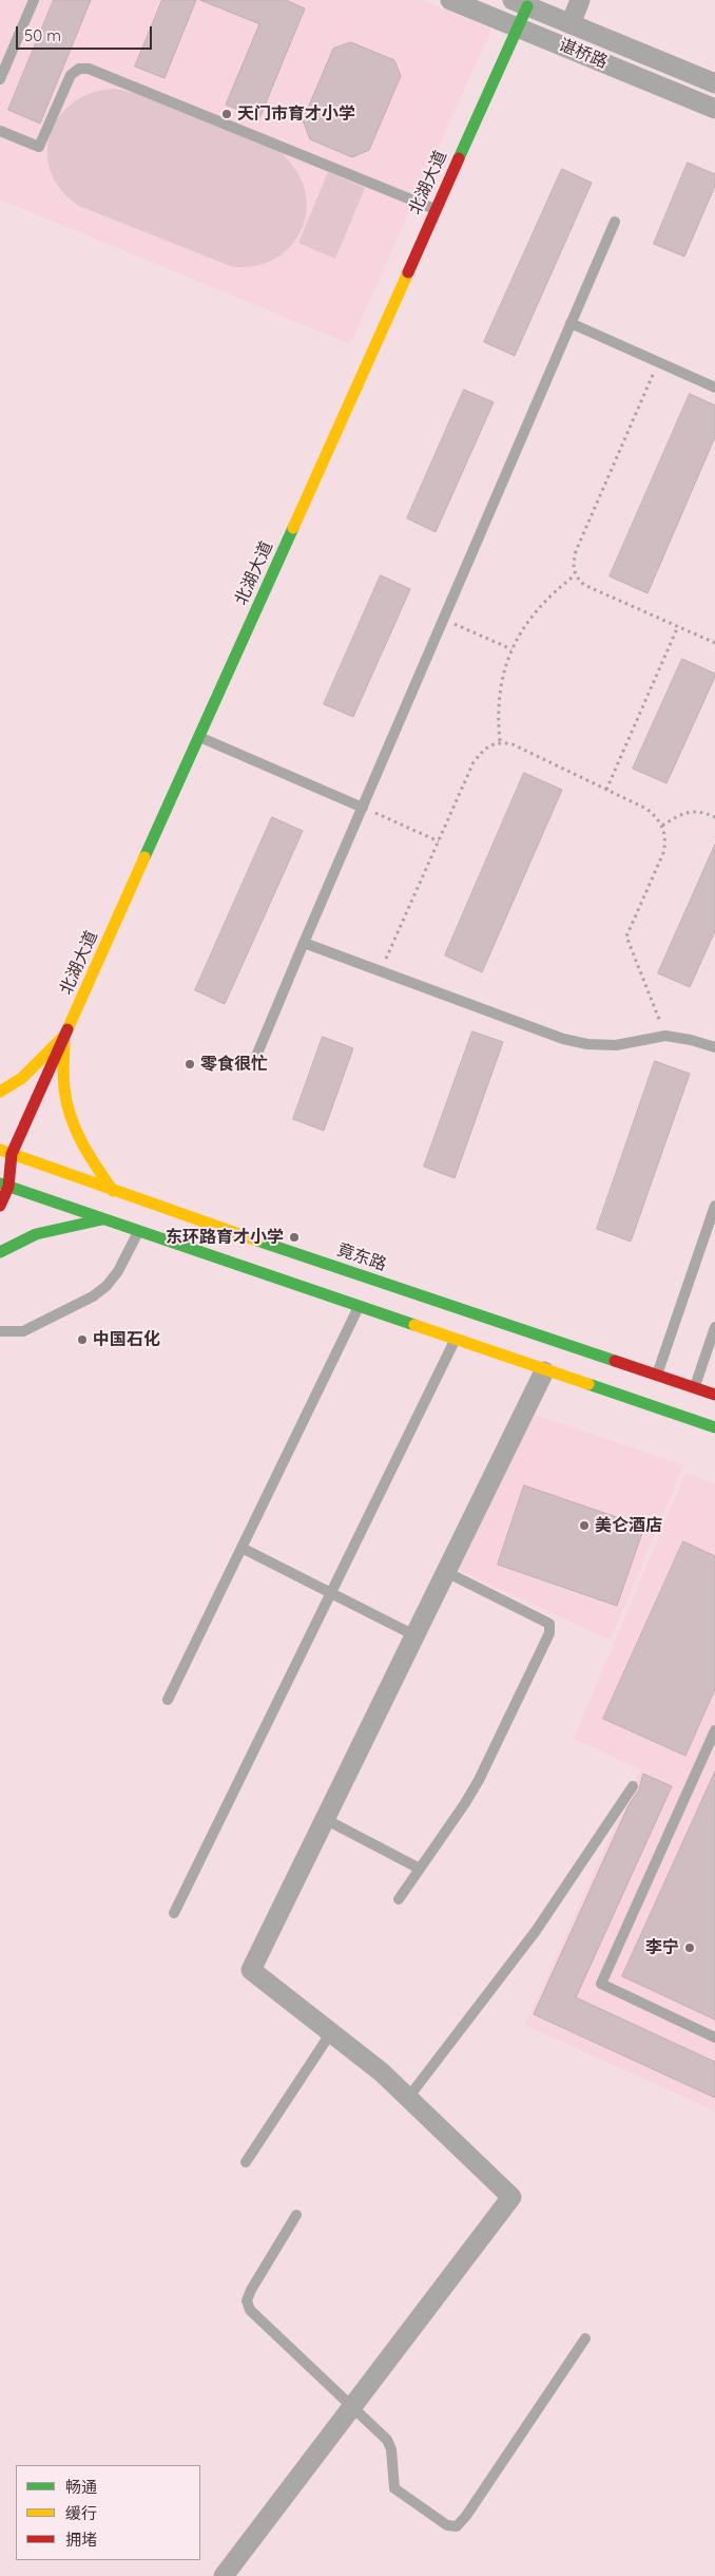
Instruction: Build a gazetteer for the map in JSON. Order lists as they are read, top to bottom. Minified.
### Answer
{"streets":{"main road":["北湖大道","竟东路"],"street":["谌桥路"]},"crossings":[["谌桥路","北湖大道"],["北湖大道","竟东路"]],"places":["天门市育才小学","零食很忙","东环路育才小学","中国石化","美仑酒店","李宁"],"legend":["畅通","缓行","拥堵"],"scale_bar":"50 m"}
